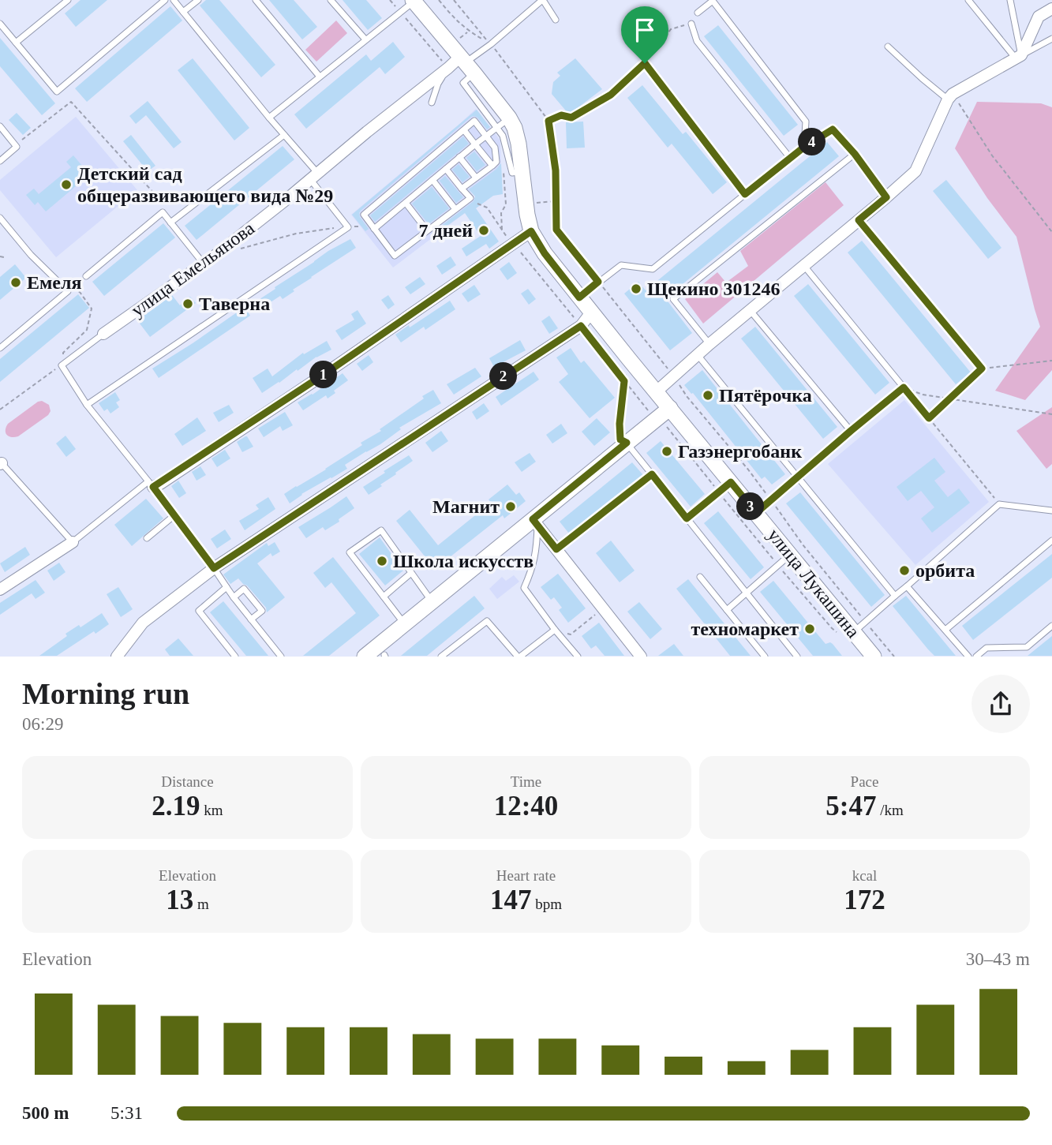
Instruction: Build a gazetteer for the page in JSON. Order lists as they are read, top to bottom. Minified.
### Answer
{"streets":{"main road":["улица Лукашина"],"street":["улица Емельянова"]},"crossings":[["улица Емельянова","улица Лукашина"]],"places":["Детский сад общеразвивающего вида №29","7 дней","Емеля","Щекино 301246","Таверна","Пятёрочка","Газэнергобанк","Магнит","Школа искусств","орбита","техномаркет"],"page":{"pins":["4","1","2","3"],"heading":["Morning run","06:29"],"stats":[["Distance","2.19 km"],["Time","12:40"],["Pace","5:47 /km"],["Elevation","13 m"],["Heart rate","147 bpm"],["kcal","172"]],"chart":["Elevation","30–43 m"],"list":[{"name":"500 m","note":"5:31"}]}}
